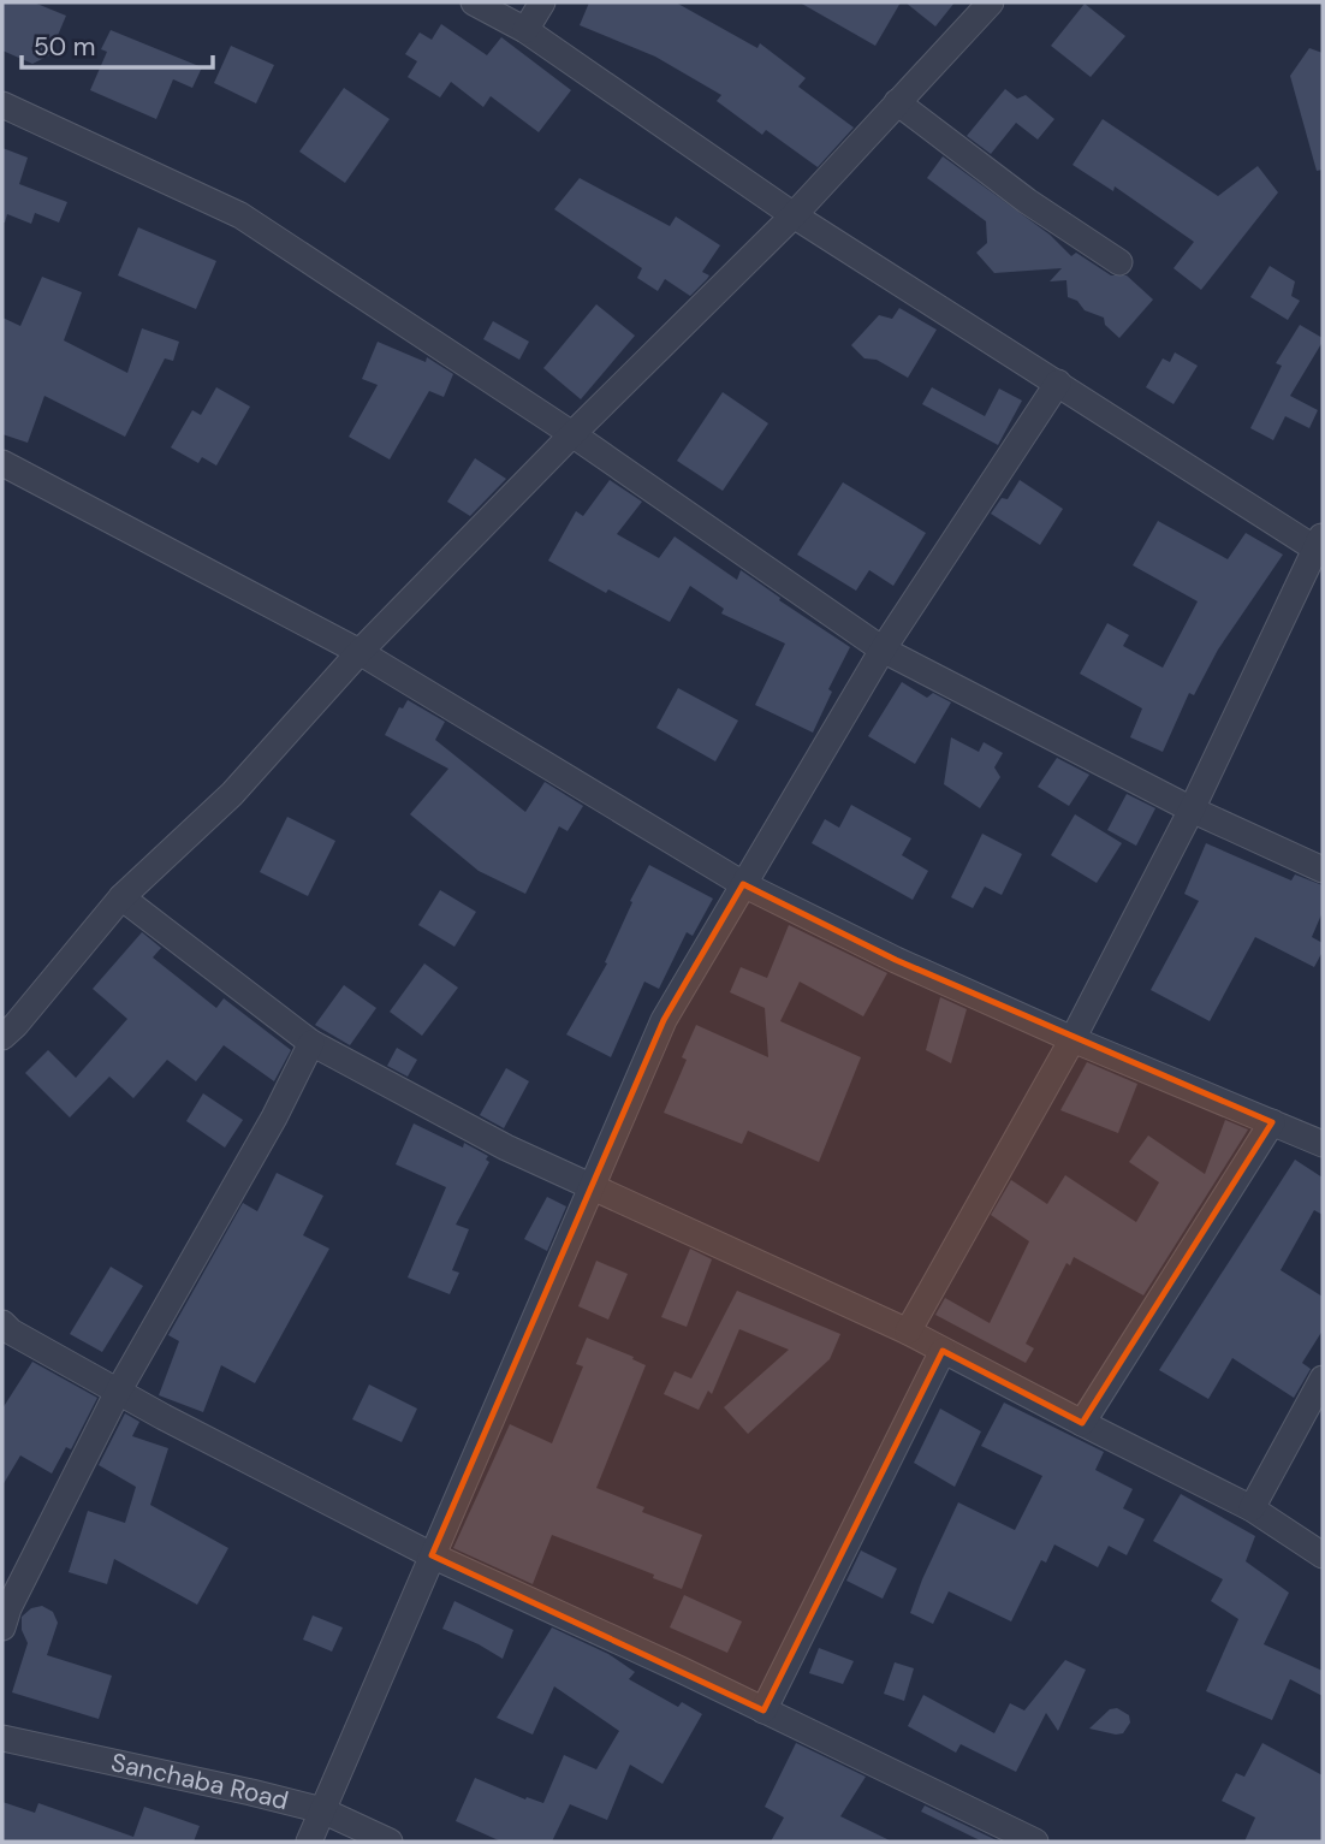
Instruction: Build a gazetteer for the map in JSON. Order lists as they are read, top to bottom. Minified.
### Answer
{"streets":{"street":["Sanchaba Road"]},"scale_bar":"50 m"}
